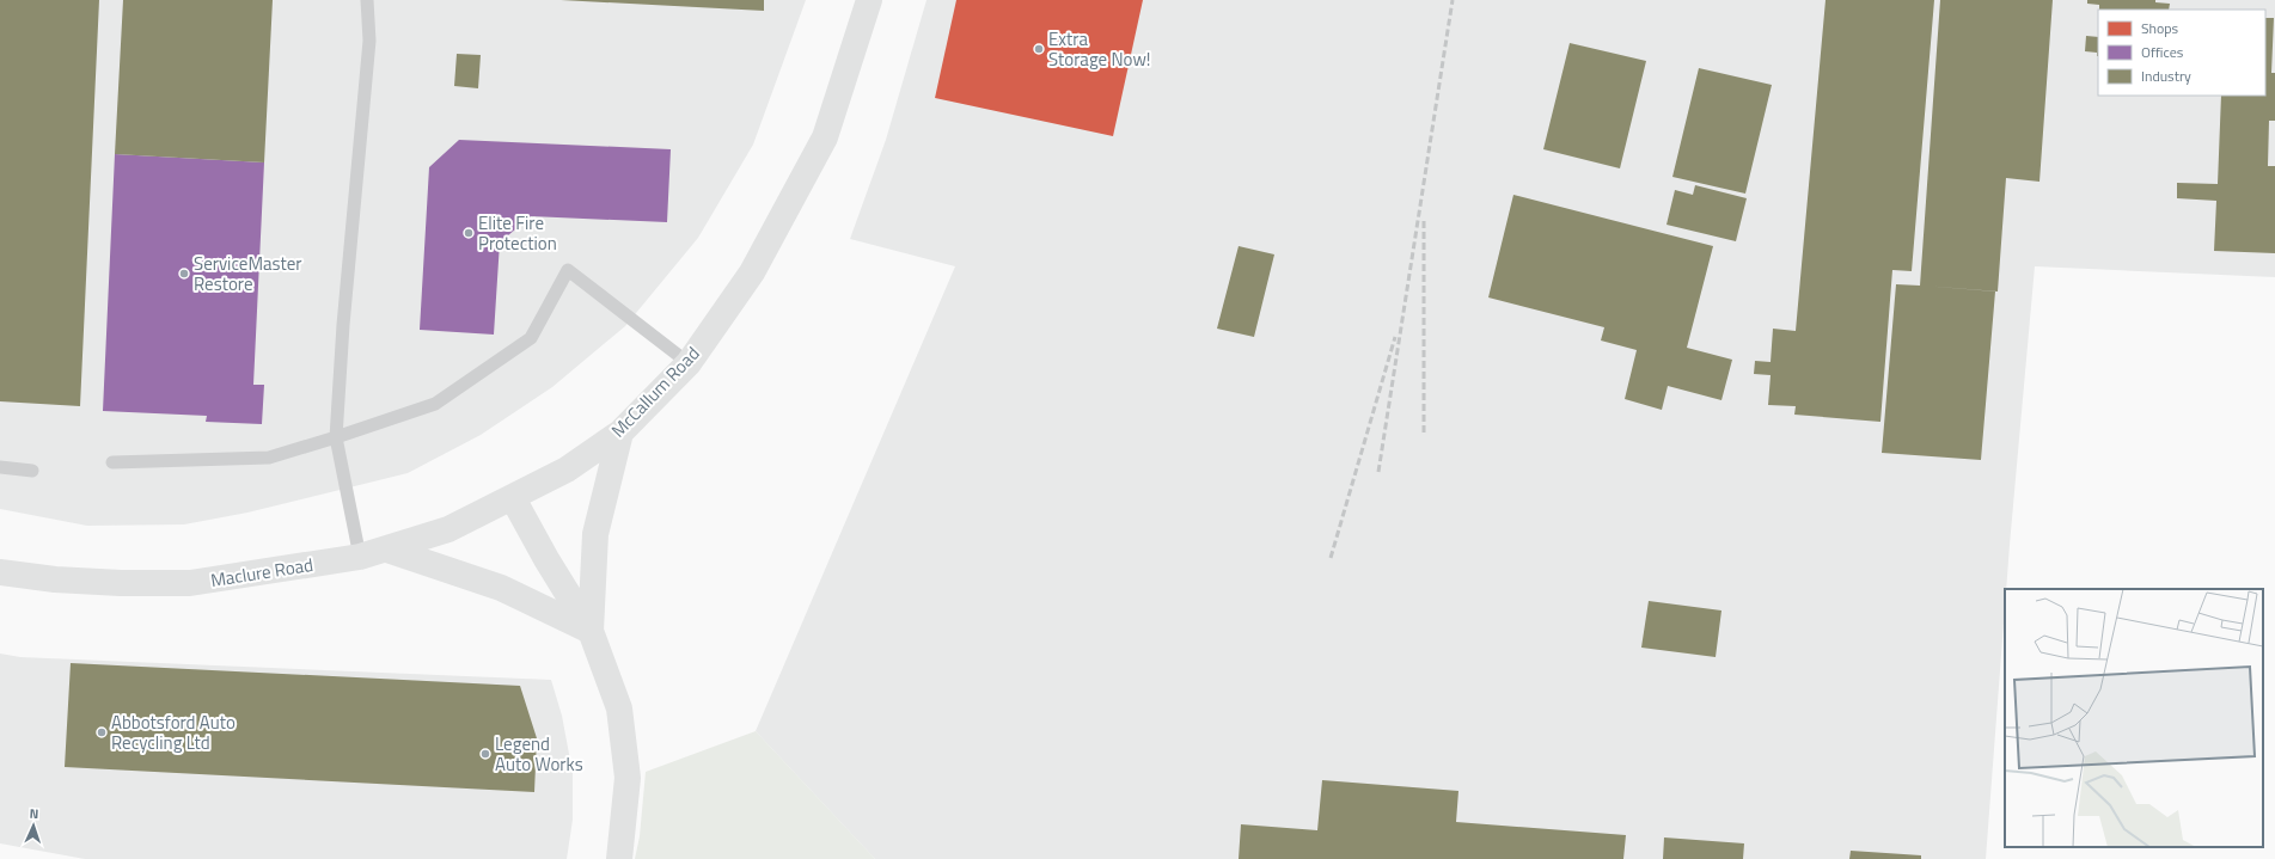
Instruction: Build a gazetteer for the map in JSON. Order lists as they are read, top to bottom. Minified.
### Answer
{"streets":{"main road":["McCallum Road","Maclure Road"]},"crossings":[["McCallum Road","Maclure Road"]],"places":["Extra Storage Now!","Elite Fire Protection","ServiceMaster Restore","Abbotsford Auto Recycling Ltd","Legend Auto Works"],"legend":["Shops","Offices","Industry"],"north":"top"}
